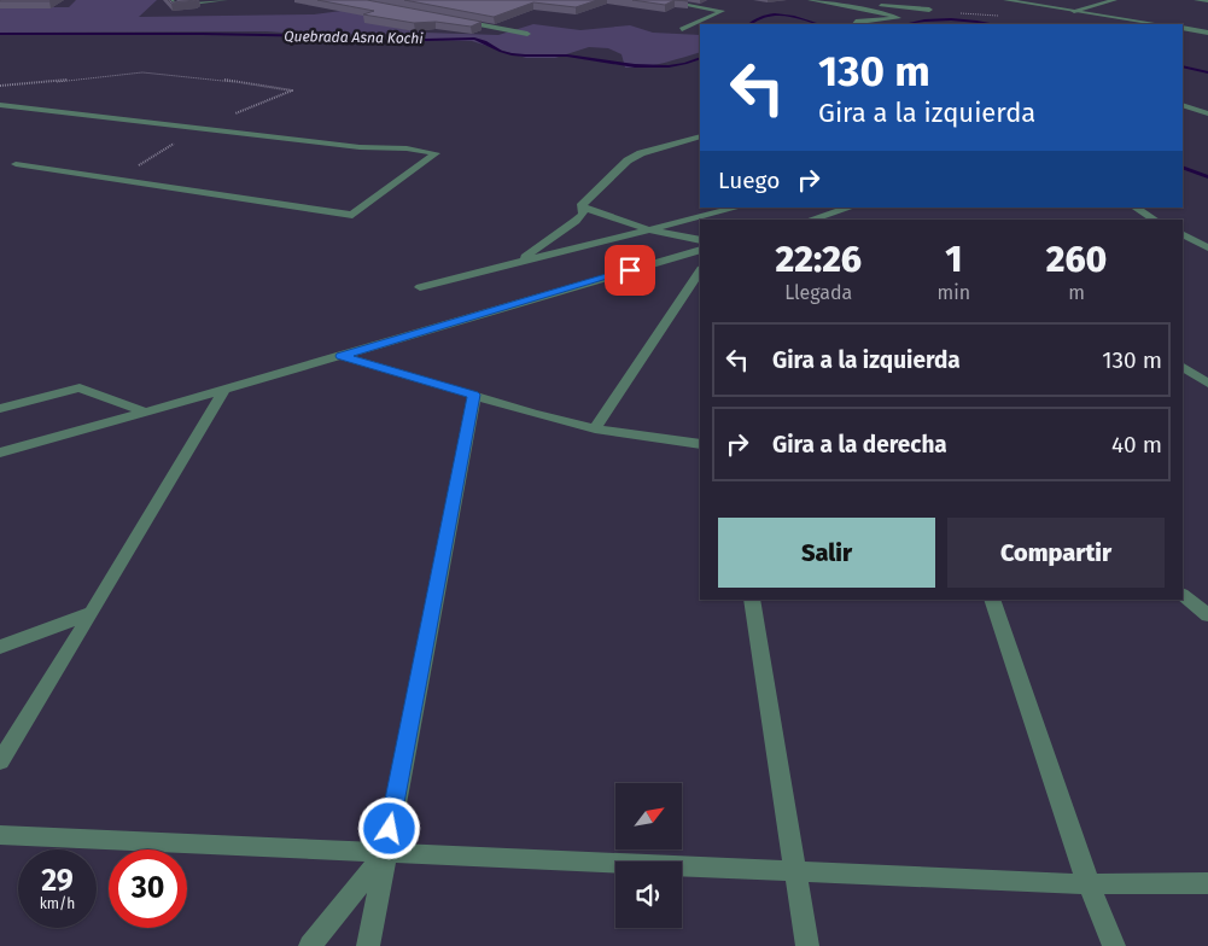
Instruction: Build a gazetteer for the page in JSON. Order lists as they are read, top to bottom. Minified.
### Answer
{"water":["Quebrada Asna Kochi"],"north":"top right","page":{"turn":["130 m","Gira a la izquierda"],"then":"Luego","eta":["22:26","Llegada","1","min","260","m"],"list":[{"name":"Gira a la izquierda","value":"130 m"},{"name":"Gira a la derecha","value":"40 m"}],"buttons":["Salir","Compartir"],"speed":"29 km/h","limit":"30"}}
